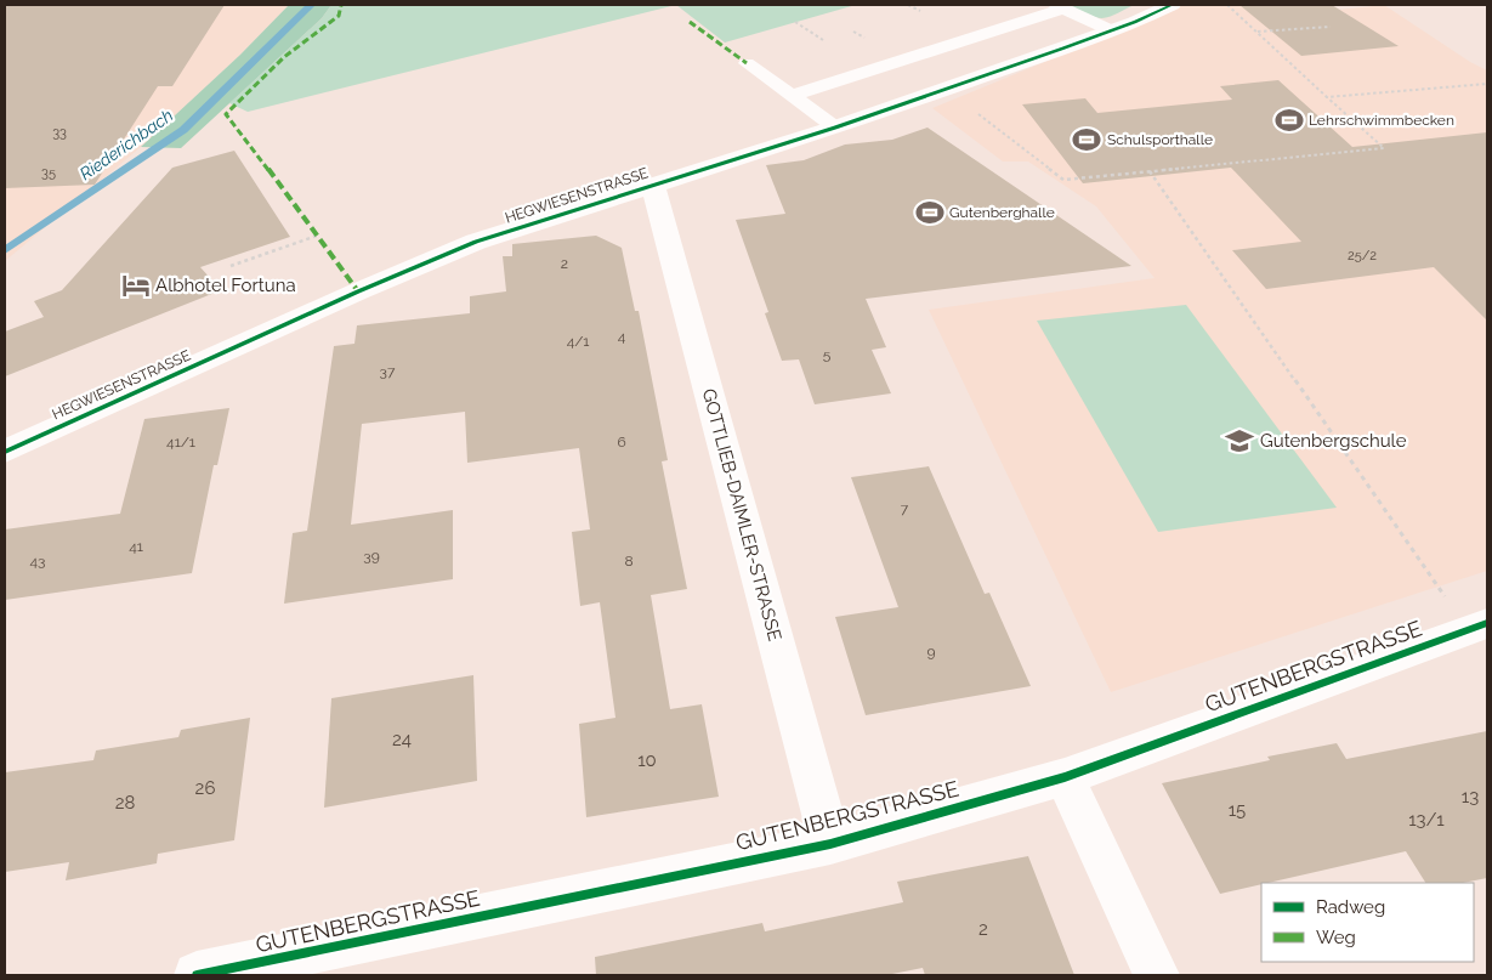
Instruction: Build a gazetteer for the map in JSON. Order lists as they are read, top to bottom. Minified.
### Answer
{"streets":{"street":["HEGWIESENSTRASSE","GOTTLIEB-DAIMLER-STRASSE","GUTENBERGSTRASSE"]},"crossings":[["HEGWIESENSTRASSE","GOTTLIEB-DAIMLER-STRASSE"],["GOTTLIEB-DAIMLER-STRASSE","GUTENBERGSTRASSE"]],"water":["Riederichbach"],"places":{"sports":["Lehrschwimmbecken","Schulsporthalle","Gutenberghalle"],"hotel":["Albhotel Fortuna"],"school or university":["Gutenbergschule"]},"house_numbers":["33","35","25/2","2","4","4/1","5","37","41/1","6","7","41","39","43","8","9","24","10","26","13","28","15","13/1","2"],"legend":["Radweg","Weg"]}
